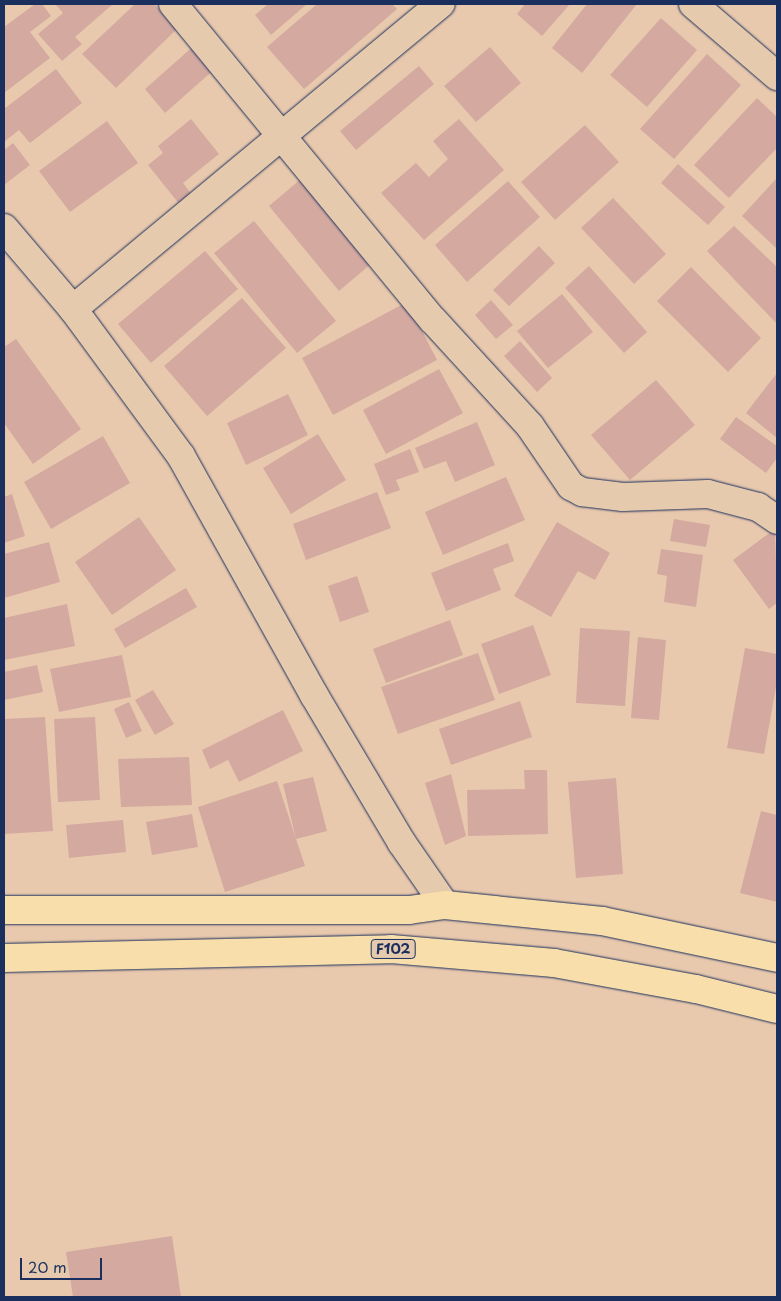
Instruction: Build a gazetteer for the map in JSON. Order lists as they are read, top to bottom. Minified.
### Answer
{"streets":{"main road":["F102"]},"scale_bar":"20 m"}
